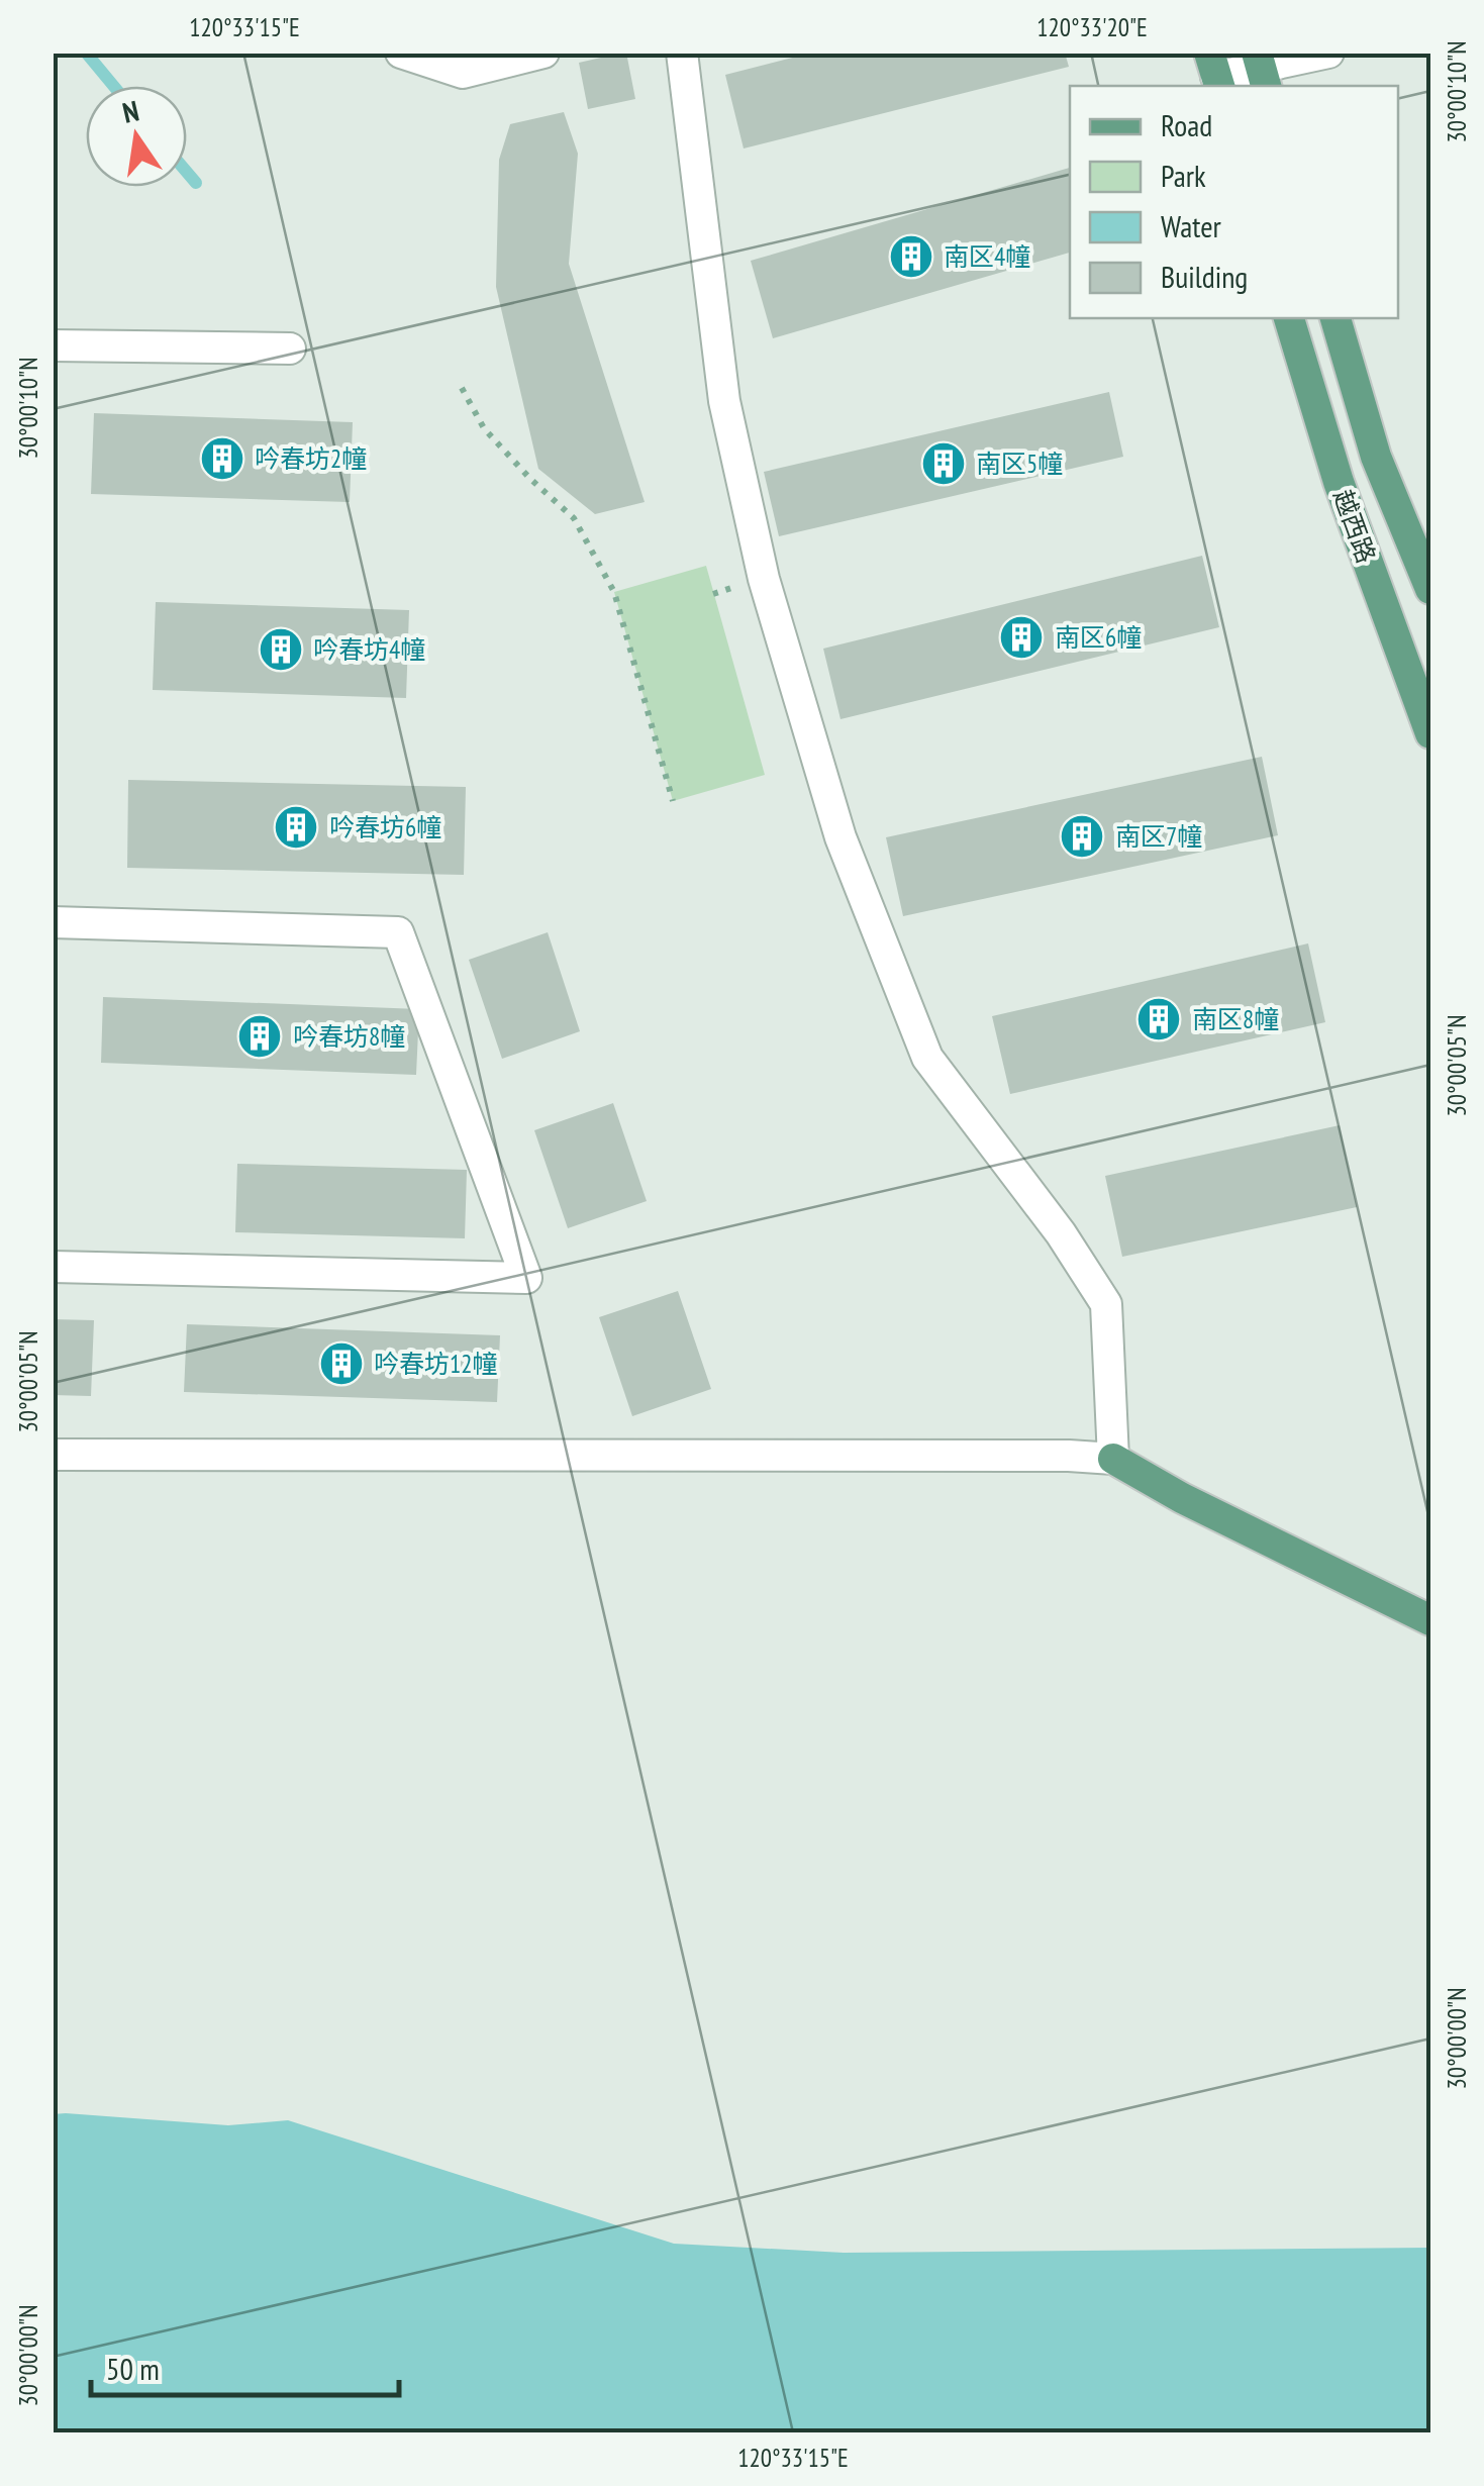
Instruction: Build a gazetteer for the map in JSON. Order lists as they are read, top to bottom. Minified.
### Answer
{"streets":{"main road":["越西路"]},"places":{"building":["南区4幢","吟春坊2幢","南区5幢","南区6幢","吟春坊4幢","吟春坊6幢","南区7幢","南区8幢","吟春坊8幢","吟春坊12幢"]},"legend":["Road","Park","Water","Building"],"scale_bar":"50 m","north":"top","coordinates":["120°33'15\"E","120°33'20\"E","30°00'10\"N","30°00'05\"N","30°00'00\"N"]}
